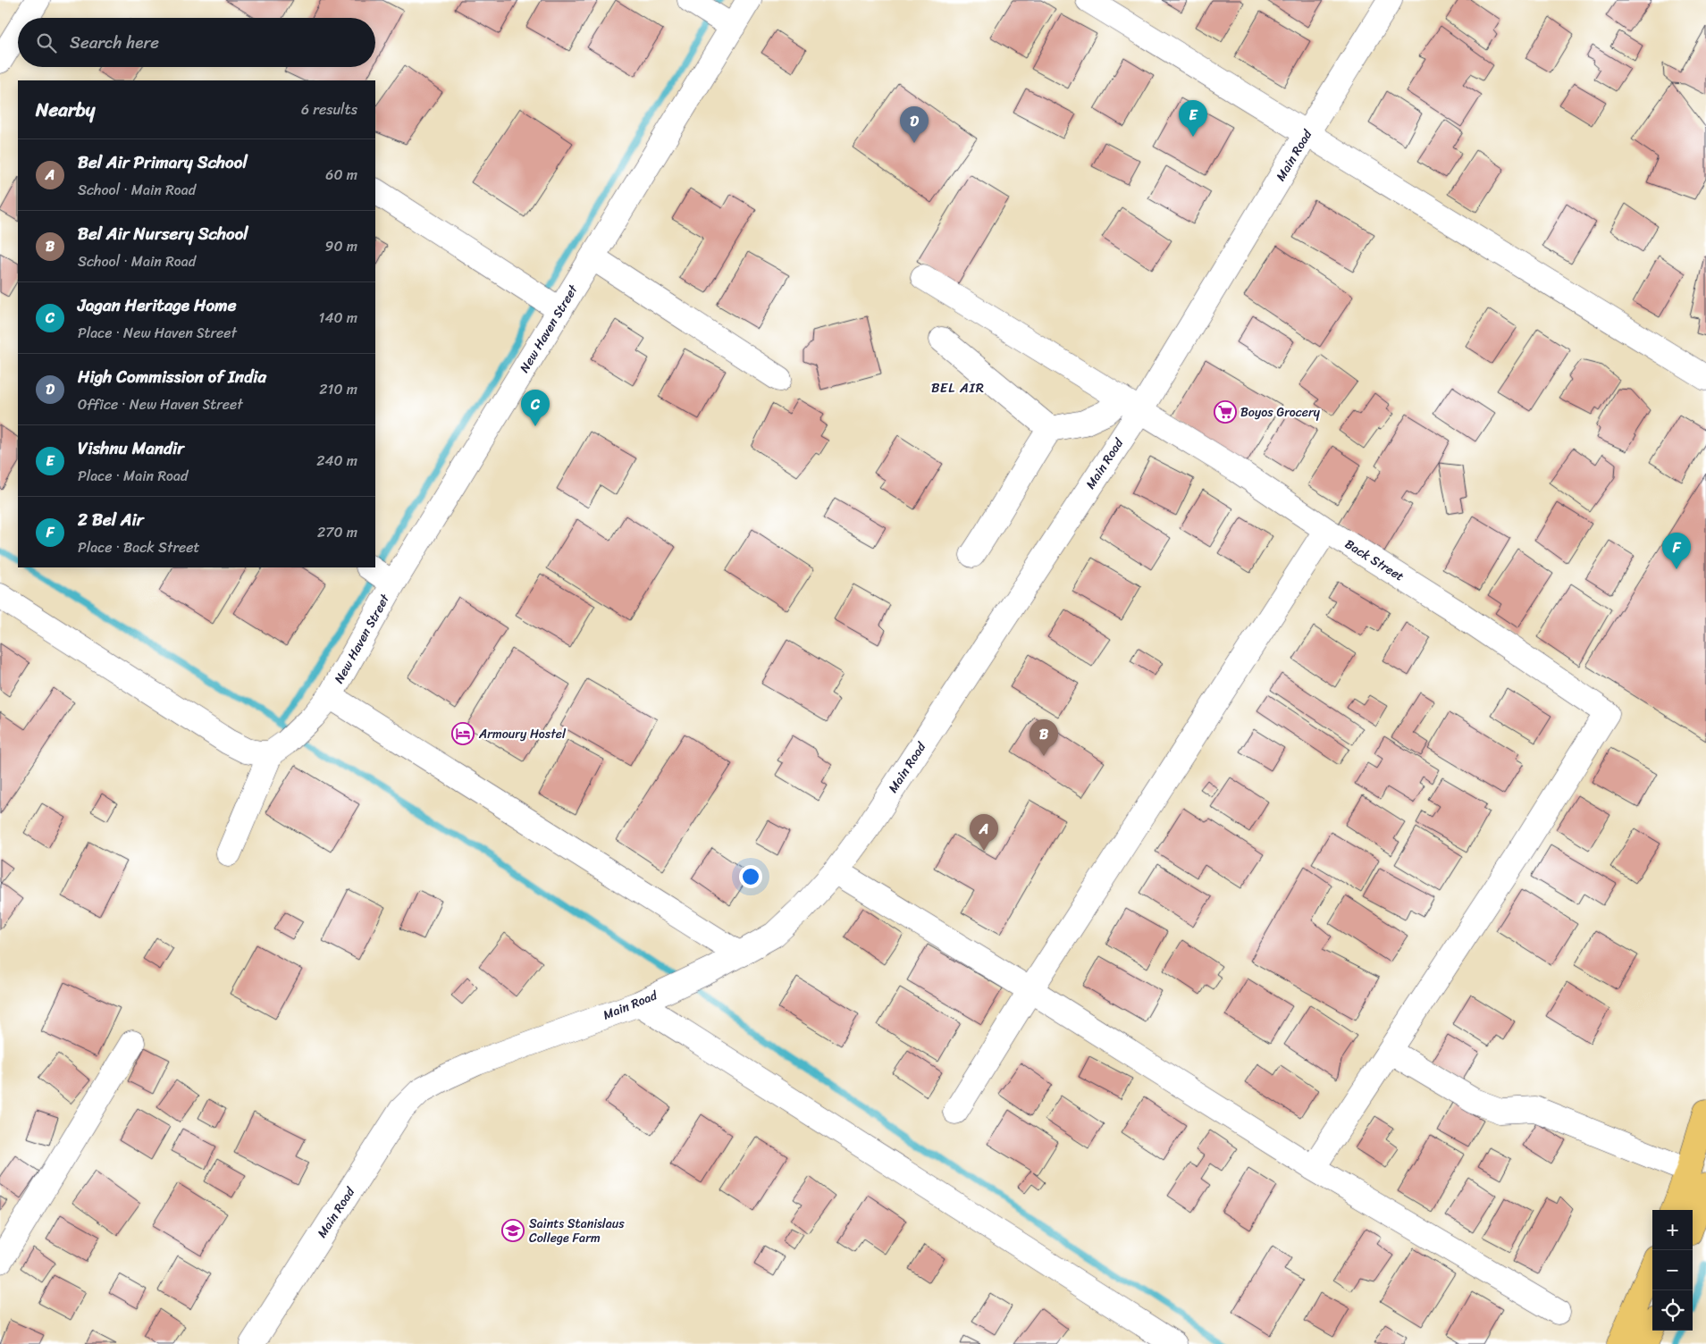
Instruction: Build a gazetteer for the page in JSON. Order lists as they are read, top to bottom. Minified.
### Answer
{"streets":{"street":["Main Road","New Haven Street","Back Street"]},"crossings":[["Main Road","Back Street"]],"districts":["BEL AIR"],"places":{"supermarket":["Boyos Grocery"],"hotel":["Armoury Hostel"],"school or university":["Saints Stanislaus College Farm"]},"page":{"search":"Search here","heading":["Nearby","6 results"],"pins":["E","D","C","F","B","A"],"list":[{"mark":"A","name":"Bel Air Primary School","note":"School · Main Road","value":"60 m"},{"mark":"B","name":"Bel Air Nursery School","note":"School · Main Road","value":"90 m"},{"mark":"C","name":"Jagan Heritage Home","note":"Place · New Haven Street","value":"140 m"},{"mark":"D","name":"High Commission of India","note":"Office · New Haven Street","value":"210 m"},{"mark":"E","name":"Vishnu Mandir","note":"Place · Main Road","value":"240 m"},{"mark":"F","name":"2 Bel Air","note":"Place · Back Street","value":"270 m"}],"map_buttons":["+","−"]}}
